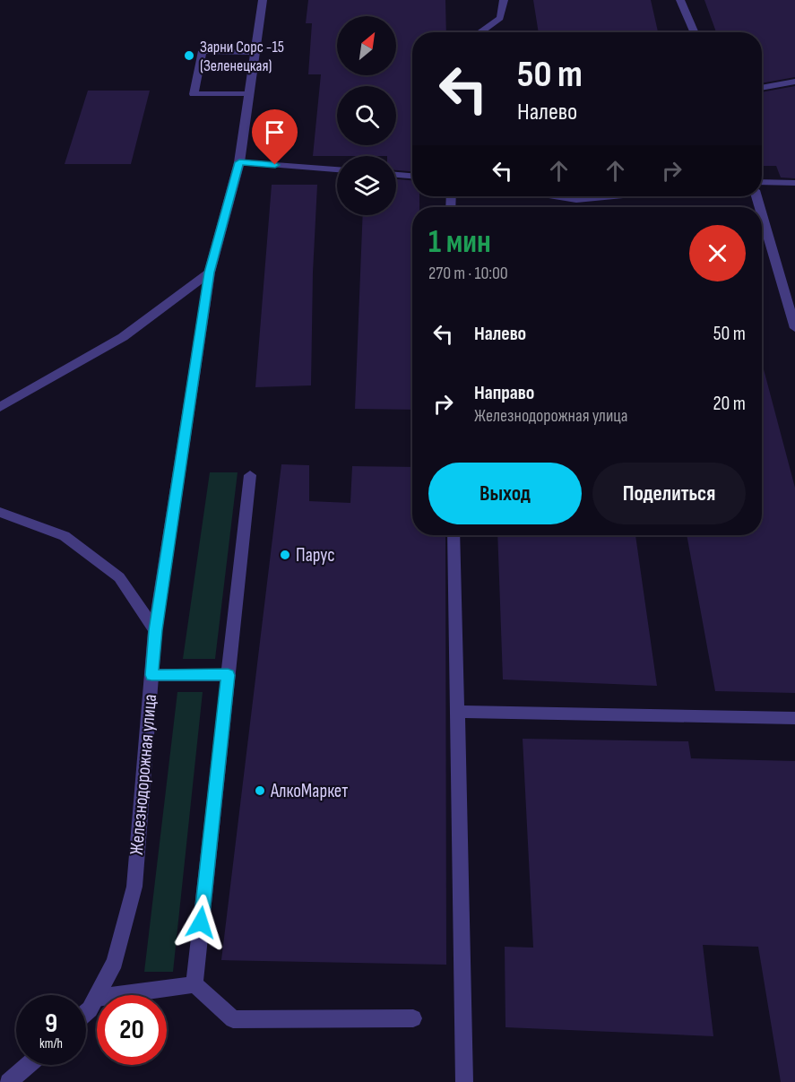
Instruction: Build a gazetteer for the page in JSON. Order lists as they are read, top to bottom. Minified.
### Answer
{"streets":{"street":["Железнодорожная улица"]},"places":["Зарни Сорс -15 (Зеленецкая)","Парус","АлкоМаркет"],"north":"top right","page":{"turn":["50 m","Налево"],"heading":["1 мин","270 m · 10:00"],"list":[{"name":"Налево","value":"50 m"},{"name":"Направо","note":"Железнодорожная улица","value":"20 m"}],"buttons":["Выход","Поделиться"],"speed":"9 km/h","limit":"20"}}
